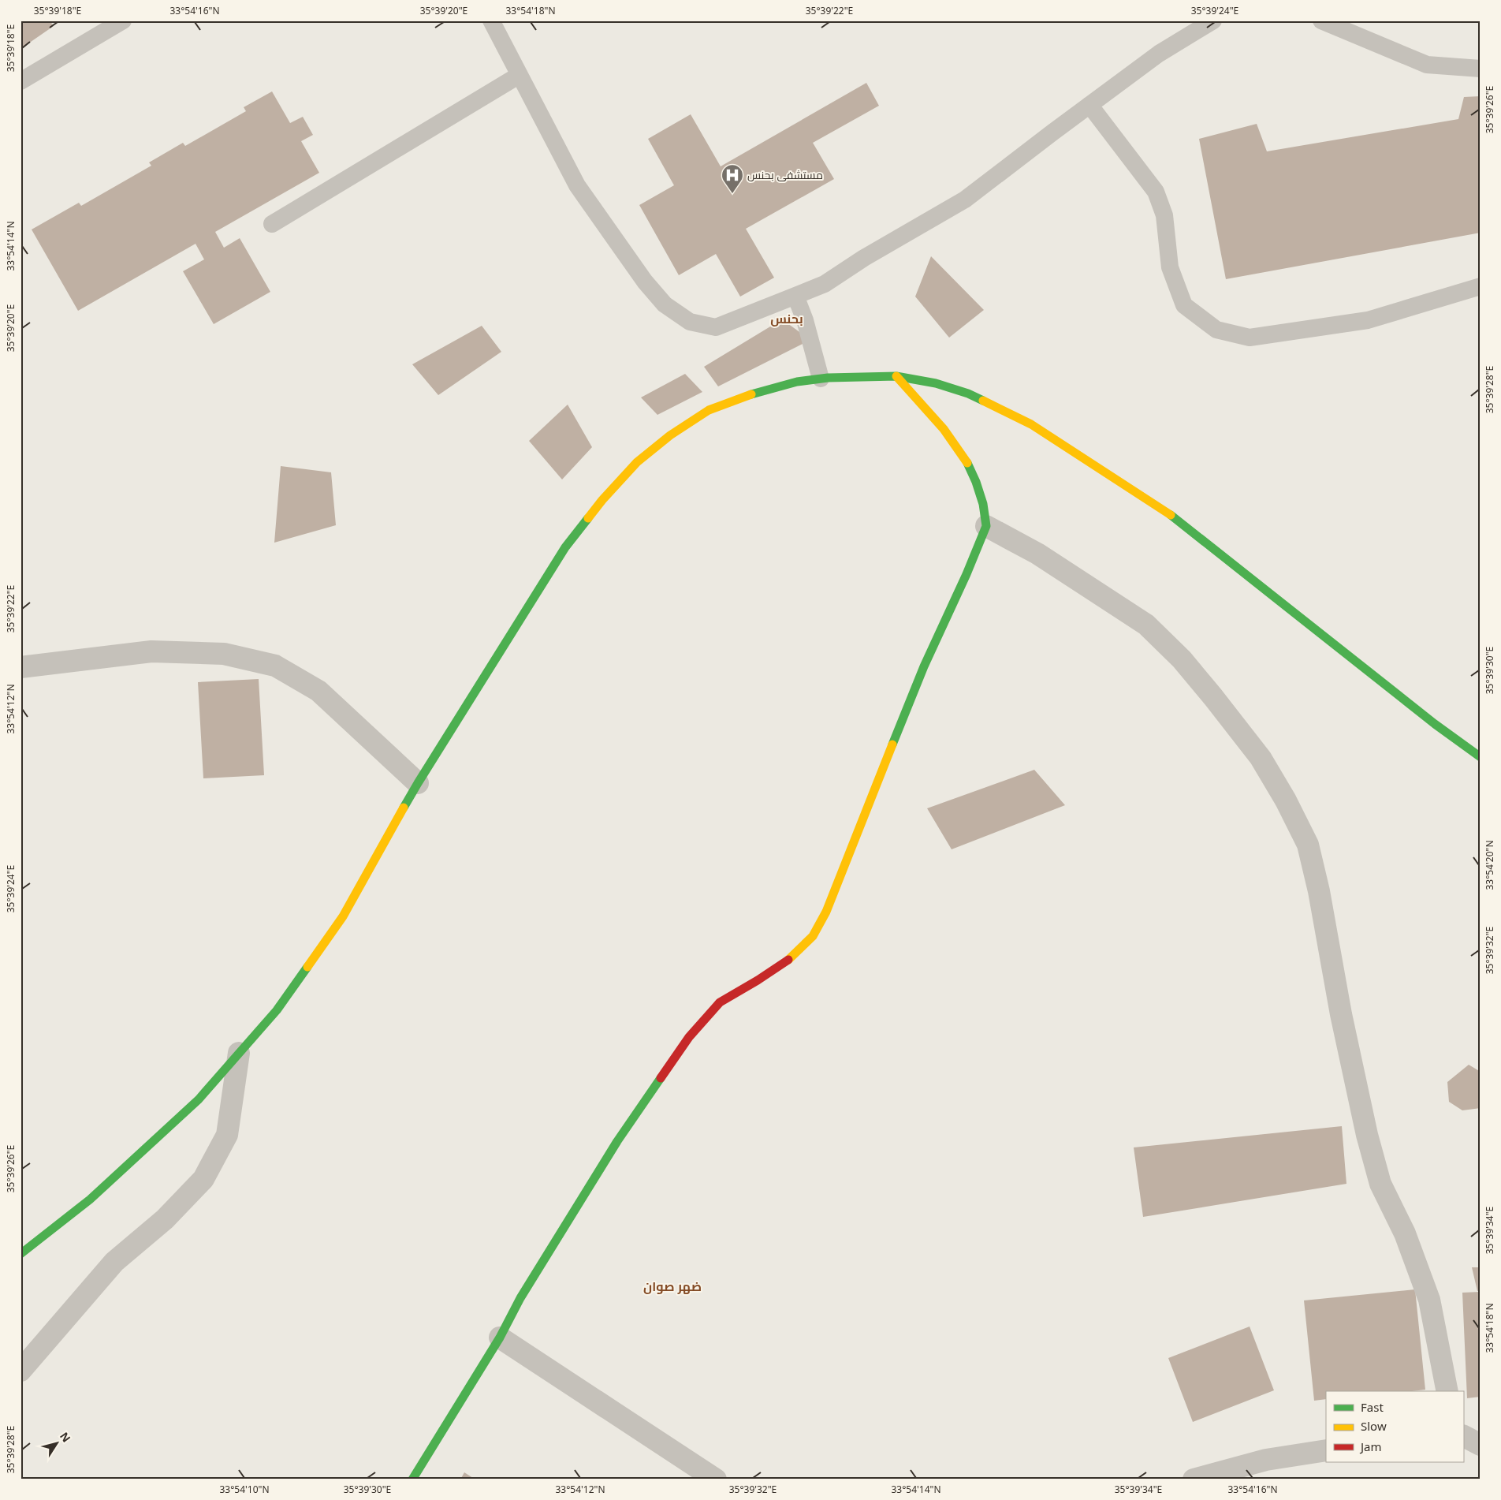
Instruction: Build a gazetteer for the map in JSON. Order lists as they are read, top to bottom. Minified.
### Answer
{"districts":["بحنس","ضهر صوان"],"places":{"hospital":["مستشفى بحنس"]},"legend":["Fast","Slow","Jam"],"north":"top right","coordinates":["35°39'18\"E","33°54'16\"N","35°39'20\"E","33°54'18\"N","35°39'22\"E","35°39'24\"E","35°39'26\"E","33°54'14\"N","35°39'28\"E","35°39'30\"E","33°54'12\"N","33°54'20\"N","35°39'32\"E","35°39'34\"E","33°54'10\"N"]}
